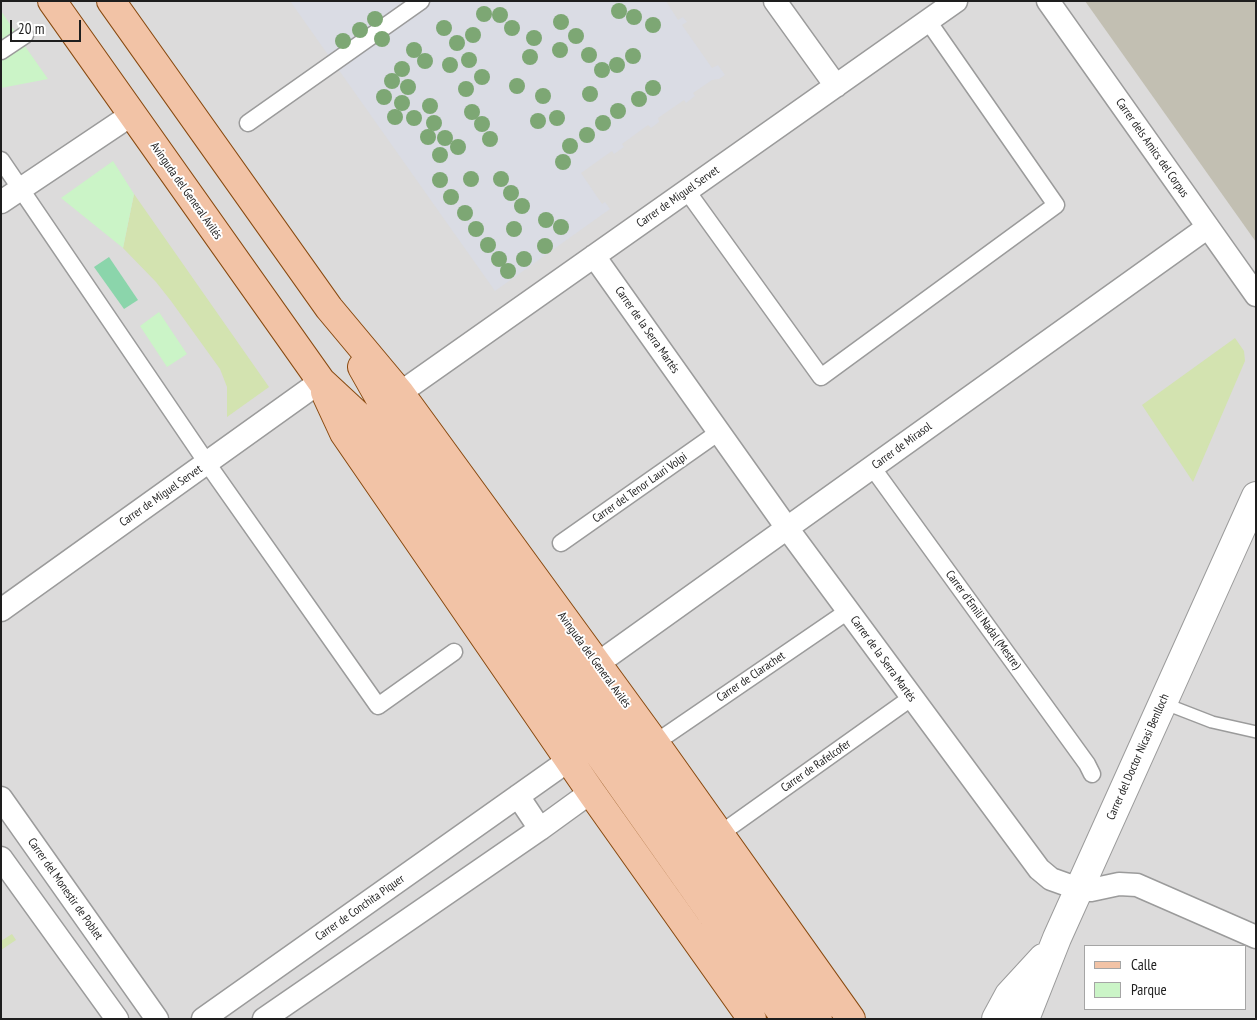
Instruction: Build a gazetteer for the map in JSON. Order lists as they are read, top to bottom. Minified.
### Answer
{"streets":{"main road":["Avinguda del General Avilés"],"street":["Carrer dels Amics del Corpus","Carrer de Miguel Servet","Carrer de la Serra Martés","Carrer de Mirasol","Carrer del Tenor Lauri Volpi","Carrer d'Emili Nadal (Mestre)","Carrer de Clarachet","Carrer del Doctor Nicasi Benlloch","Carrer de Rafelcofer","Carrer del Monestir de Poblet","Carrer de Conchita Piquer"]},"crossings":[["Carrer dels Amics del Corpus","Carrer de Mirasol"],["Avinguda del General Avilés","Carrer de Miguel Servet"],["Avinguda del General Avilés","Carrer de Mirasol"],["Avinguda del General Avilés","Carrer de Clarachet"],["Avinguda del General Avilés","Carrer de Rafelcofer"],["Avinguda del General Avilés","Carrer de Conchita Piquer"],["Carrer de Miguel Servet","Carrer de la Serra Martés"],["Carrer de la Serra Martés","Carrer de Mirasol"],["Carrer de la Serra Martés","Carrer del Tenor Lauri Volpi"],["Carrer de la Serra Martés","Carrer de Clarachet"],["Carrer de la Serra Martés","Carrer del Doctor Nicasi Benlloch"],["Carrer de la Serra Martés","Carrer de Rafelcofer"],["Carrer de Mirasol","Carrer d'Emili Nadal (Mestre)"]],"legend":["Calle","Parque"],"scale_bar":"20 m"}
